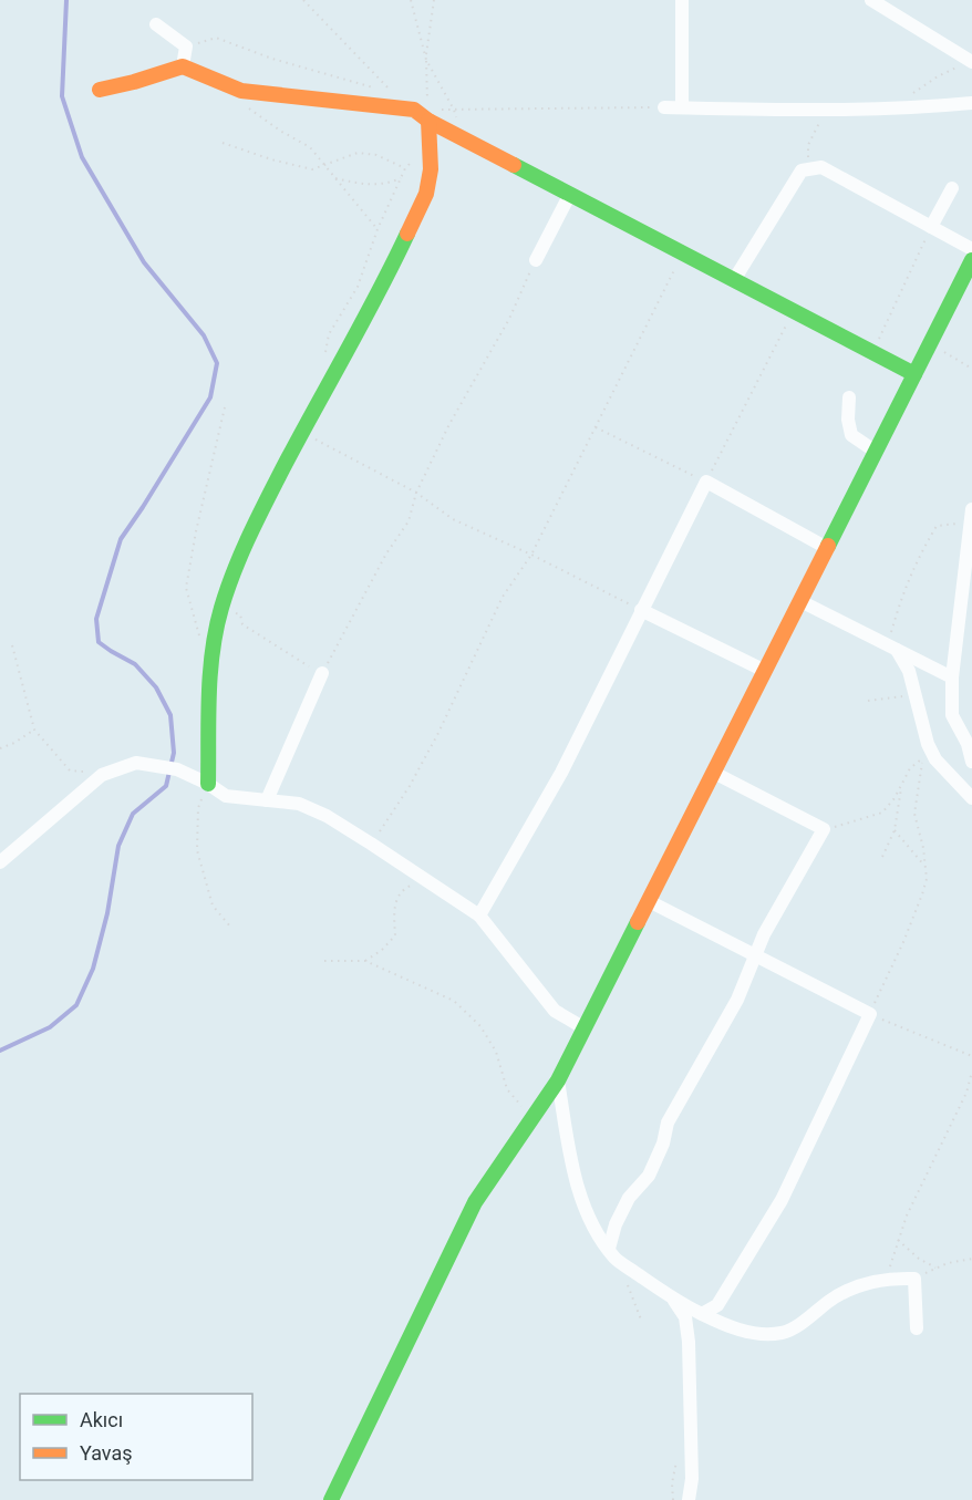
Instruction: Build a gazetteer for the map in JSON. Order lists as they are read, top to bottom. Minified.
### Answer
{"legend":["Akıcı","Yavaş"]}
